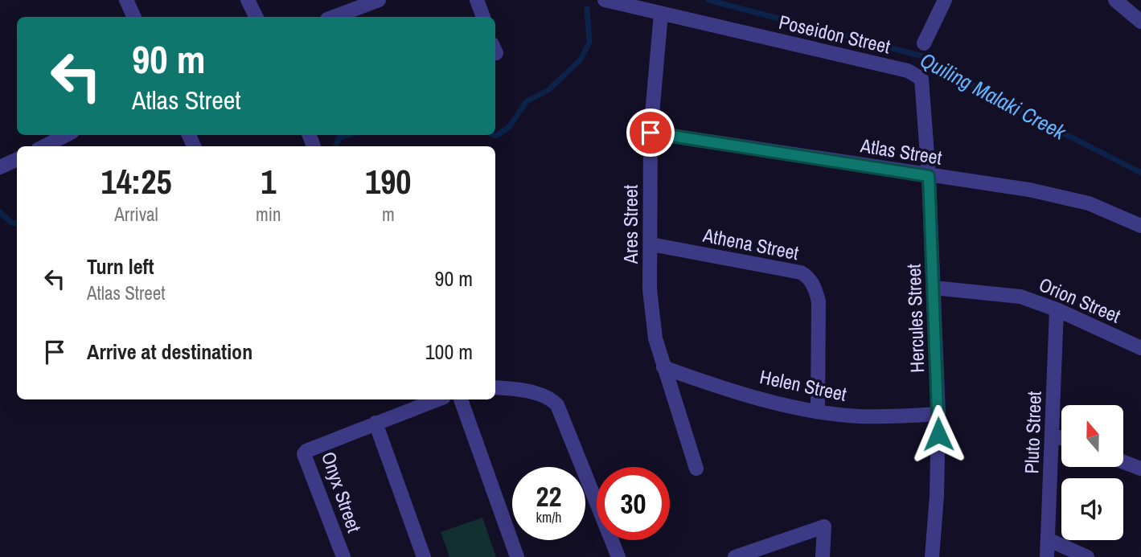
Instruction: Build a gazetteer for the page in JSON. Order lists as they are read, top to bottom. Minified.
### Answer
{"streets":{"street":["Poseidon Street","Atlas Street","Ares Street","Athena Street","Orion Street","Hercules Street","Helen Street","Pluto Street","Onyx Street"]},"crossings":[["Poseidon Street","Ares Street"],["Poseidon Street","Hercules Street"],["Atlas Street","Ares Street"],["Atlas Street","Hercules Street"],["Ares Street","Athena Street"],["Ares Street","Helen Street"],["Athena Street","Helen Street"],["Orion Street","Hercules Street"],["Orion Street","Pluto Street"],["Hercules Street","Helen Street"]],"water":["Quiling Malaki Creek"],"north":"top","page":{"turn":["90 m","Atlas Street"],"eta":["14:25","Arrival","1","min","190","m"],"list":[{"name":"Turn left","note":"Atlas Street","value":"90 m"},{"name":"Arrive at destination","value":"100 m"}],"speed":"22 km/h","limit":"30"}}
